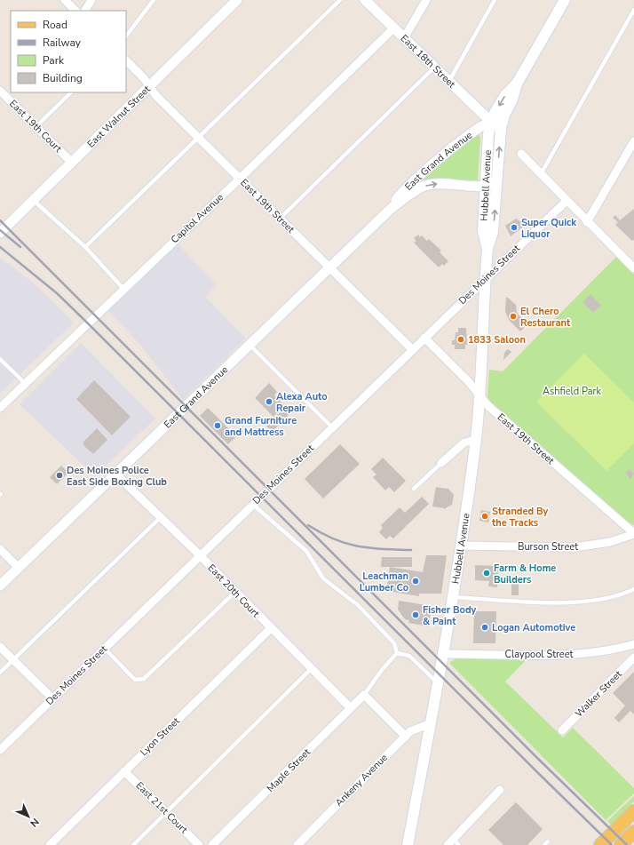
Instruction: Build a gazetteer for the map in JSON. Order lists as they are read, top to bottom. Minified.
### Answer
{"streets":{"main road":["Hubbell Avenue"],"street":["East 18th Street","East Walnut Street","East 19th Court","East Grand Avenue","East 19th Street","Capitol Avenue","Des Moines Street","Burson Street","East 20th Court","Claypool Street","Walker Street","Lyon Street","Maple Street","Ankeny Avenue","East 21st Court"]},"crossings":[["East 18th Street","East Grand Avenue"],["East 18th Street","Hubbell Avenue"],["East 18th Street","Capitol Avenue"],["East Walnut Street","East 19th Court"],["East Walnut Street","East 19th Street"],["East Grand Avenue","Hubbell Avenue"],["East Grand Avenue","East 19th Street"],["East Grand Avenue","East 20th Court"],["Hubbell Avenue","East 19th Street"],["Hubbell Avenue","Des Moines Street"],["Hubbell Avenue","Burson Street"],["Hubbell Avenue","Claypool Street"],["Hubbell Avenue","Ankeny Avenue"],["East 19th Street","Capitol Avenue"],["East 19th Street","Des Moines Street"],["East 19th Street","Burson Street"],["Des Moines Street","East 20th Court"],["East 20th Court","Lyon Street"],["East 20th Court","Maple Street"],["Lyon Street","East 21st Court"]],"parks":["Ashfield Park"],"places":["Super Quick Liquor","El Chero Restaurant","1833 Saloon","Alexa Auto Repair","Grand Furniture and Mattress","Des Moines Police East Side Boxing Club","Stranded By the Tracks","Farm & Home Builders","Leachman Lumber Co","Fisher Body & Paint","Logan Automotive"],"legend":["Road","Railway","Park","Building"],"north":"bottom right"}
